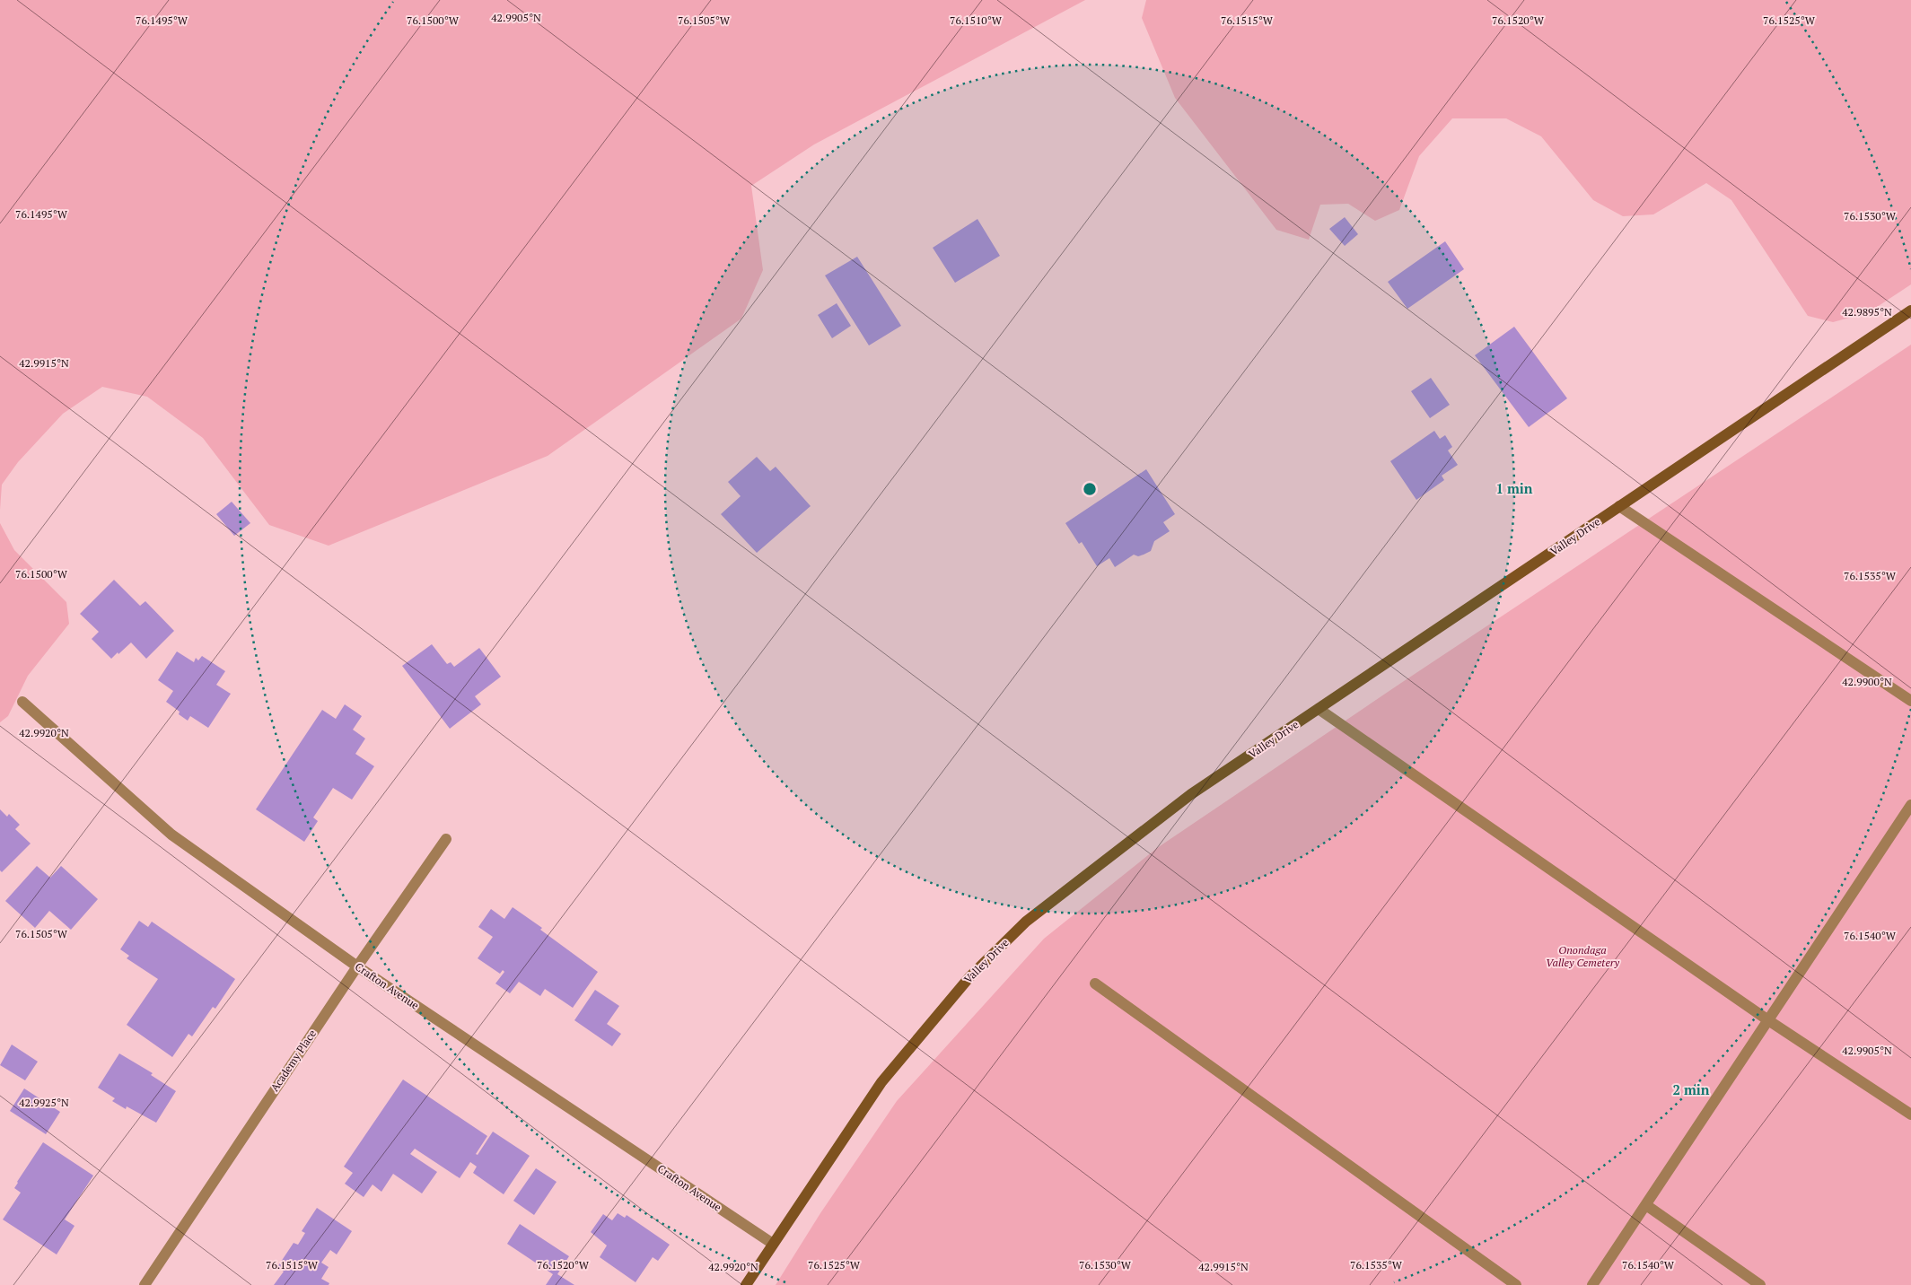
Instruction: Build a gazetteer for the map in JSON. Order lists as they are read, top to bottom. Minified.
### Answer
{"streets":{"main road":["Valley Drive"],"street":["Crafton Avenue","Academy Place"]},"crossings":[["Valley Drive","Crafton Avenue"],["Crafton Avenue","Academy Place"]],"parks":["Onondaga Valley Cemetery"],"coordinates":["42.9905°N","76.1495°W","76.1500°W","76.1505°W","76.1510°W","76.1515°W","76.1520°W","76.1525°W","76.1530°W","42.9895°N","42.9915°N","76.1535°W","42.9900°N","42.9920°N","76.1540°W","42.9925°N"],"rings":["1 min","2 min"]}
